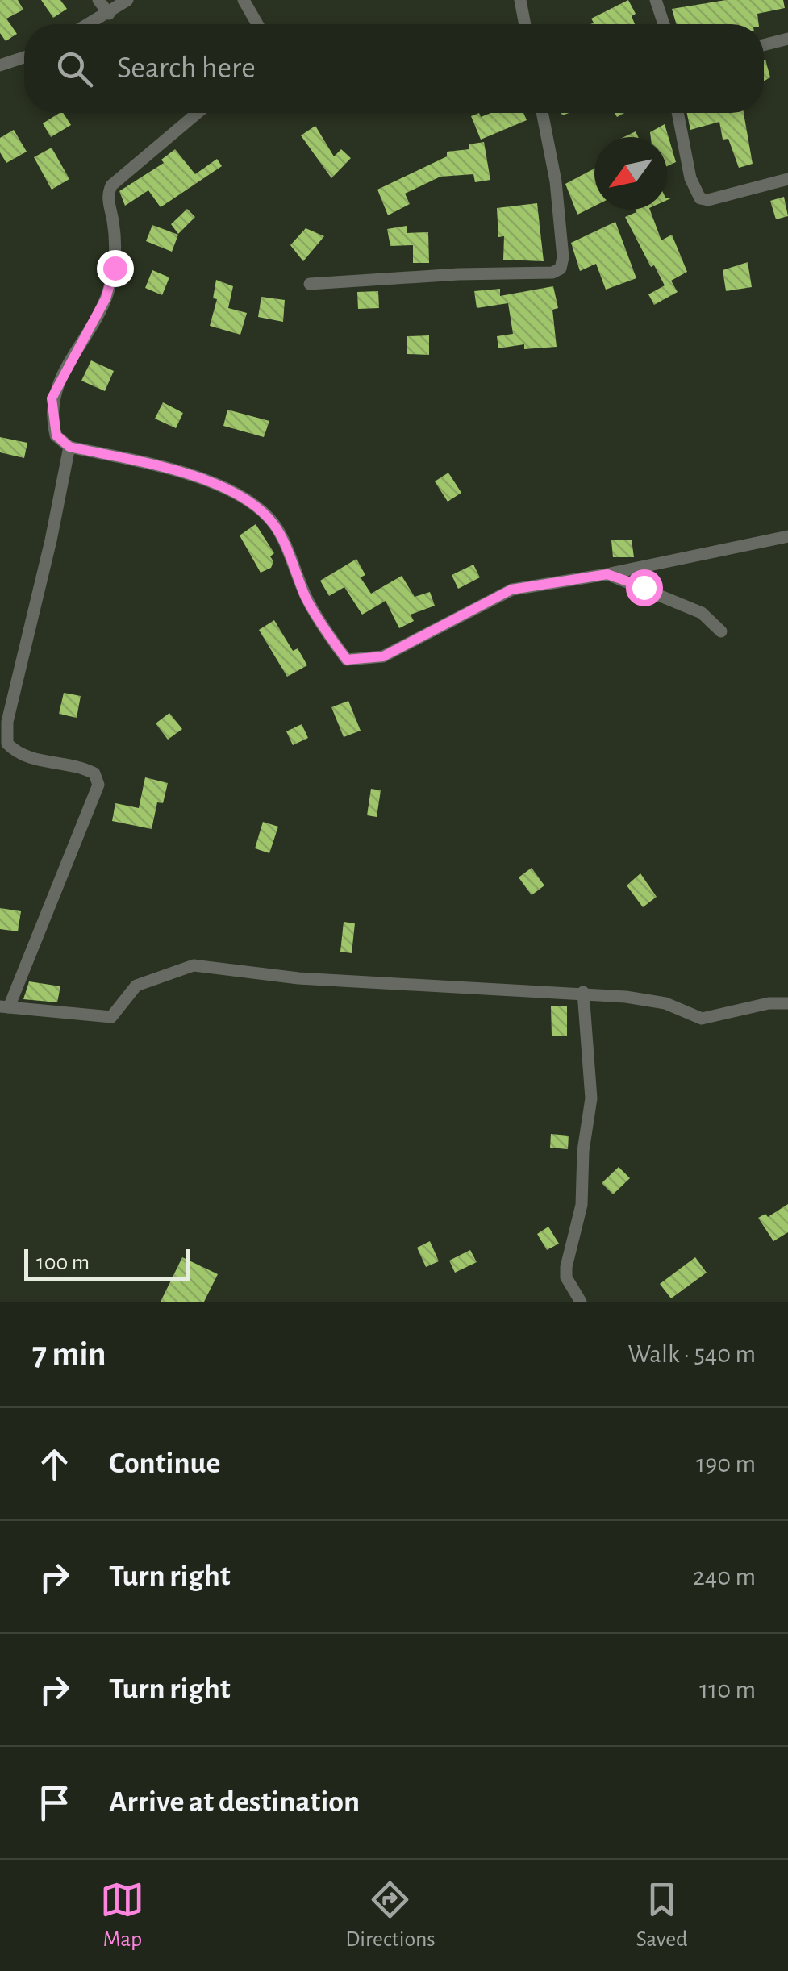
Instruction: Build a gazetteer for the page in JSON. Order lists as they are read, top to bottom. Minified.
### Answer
{"scale_bar":"100 m","north":"bottom left","page":{"search":"Search here","scale":"100 m","heading":["7 min","Walk · 540 m"],"list":[["Continue","190 m"],["Turn right","240 m"],["Turn right","110 m"],"Arrive at destination"],"nav":["Map","Directions","Saved"]}}
